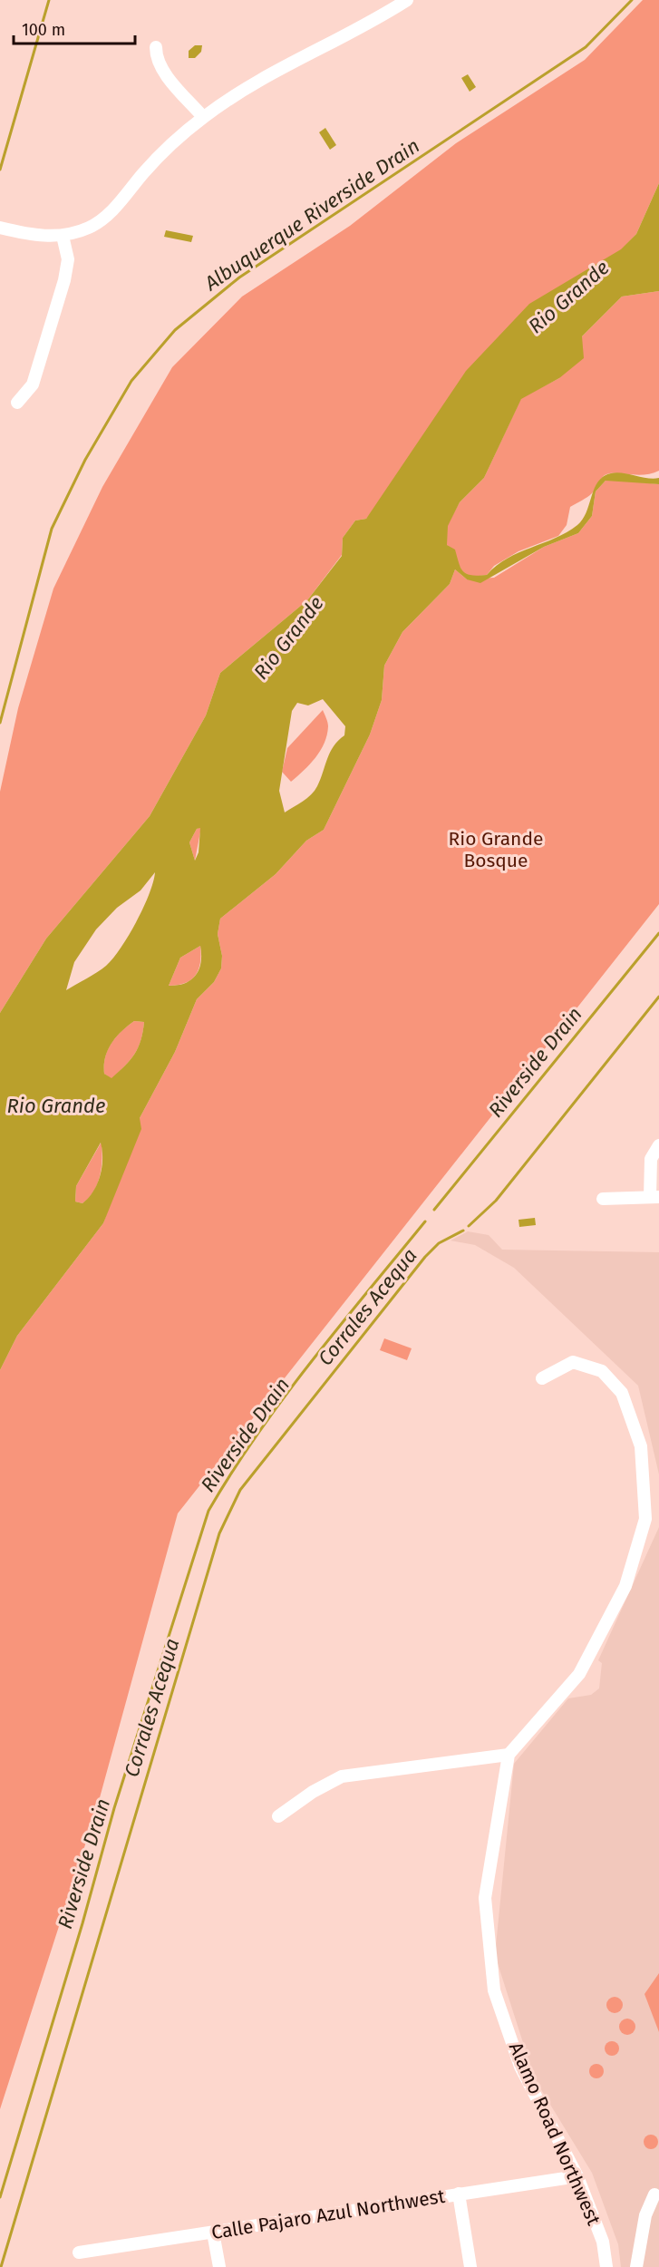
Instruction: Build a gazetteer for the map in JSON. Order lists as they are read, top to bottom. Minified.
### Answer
{"streets":{"street":["Alamo Road Northwest","Calle Pajaro Azul Northwest"]},"crossings":[["Alamo Road Northwest","Calle Pajaro Azul Northwest"]],"water":["Albuquerque Riverside Drain","Rio Grande","Riverside Drain","Corrales Acequa"],"parks":["Rio Grande Bosque"],"scale_bar":"100 m"}
